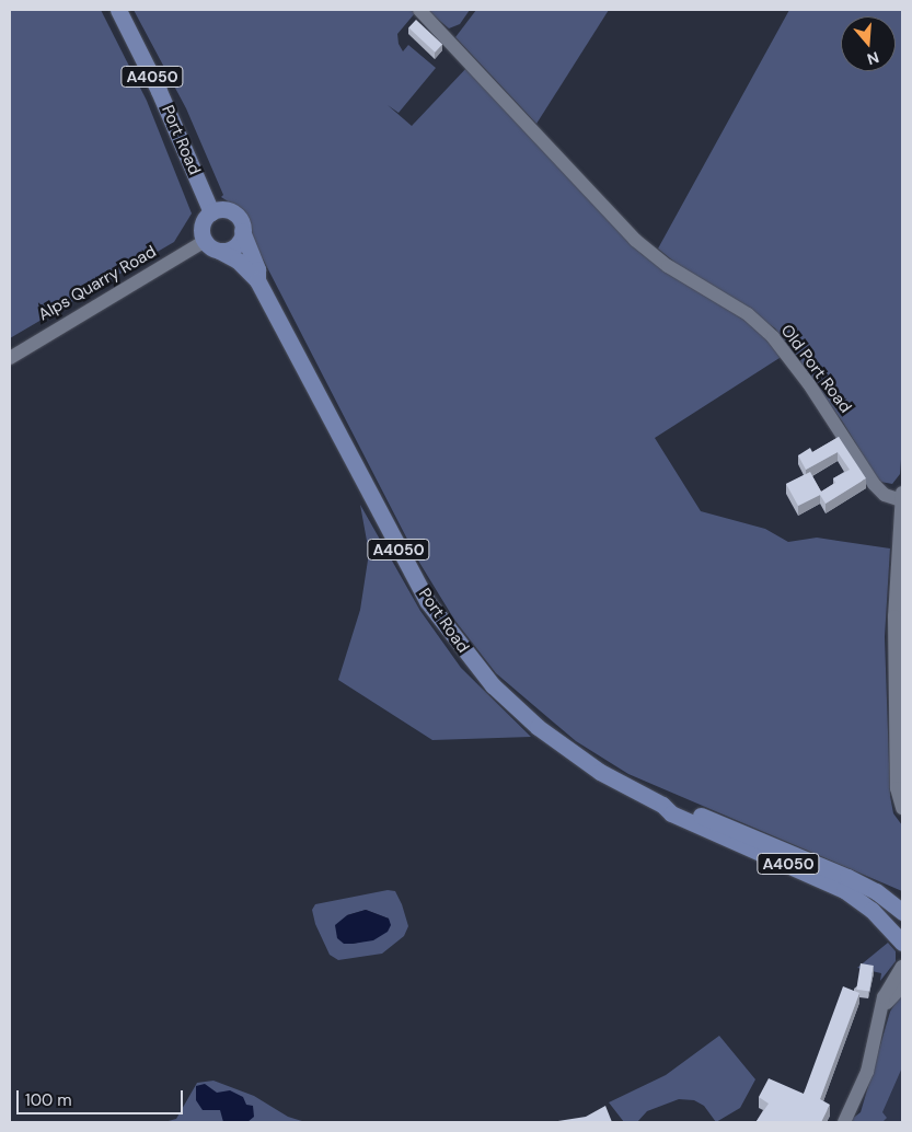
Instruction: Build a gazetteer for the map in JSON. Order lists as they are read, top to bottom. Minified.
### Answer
{"streets":{"main road":["A4050","Port Road"],"street":["Alps Quarry Road","Old Port Road"]},"crossings":[["A4050","Port Road"],["A4050","Alps Quarry Road"],["Port Road","Alps Quarry Road"]],"scale_bar":"100 m","north":"bottom"}
